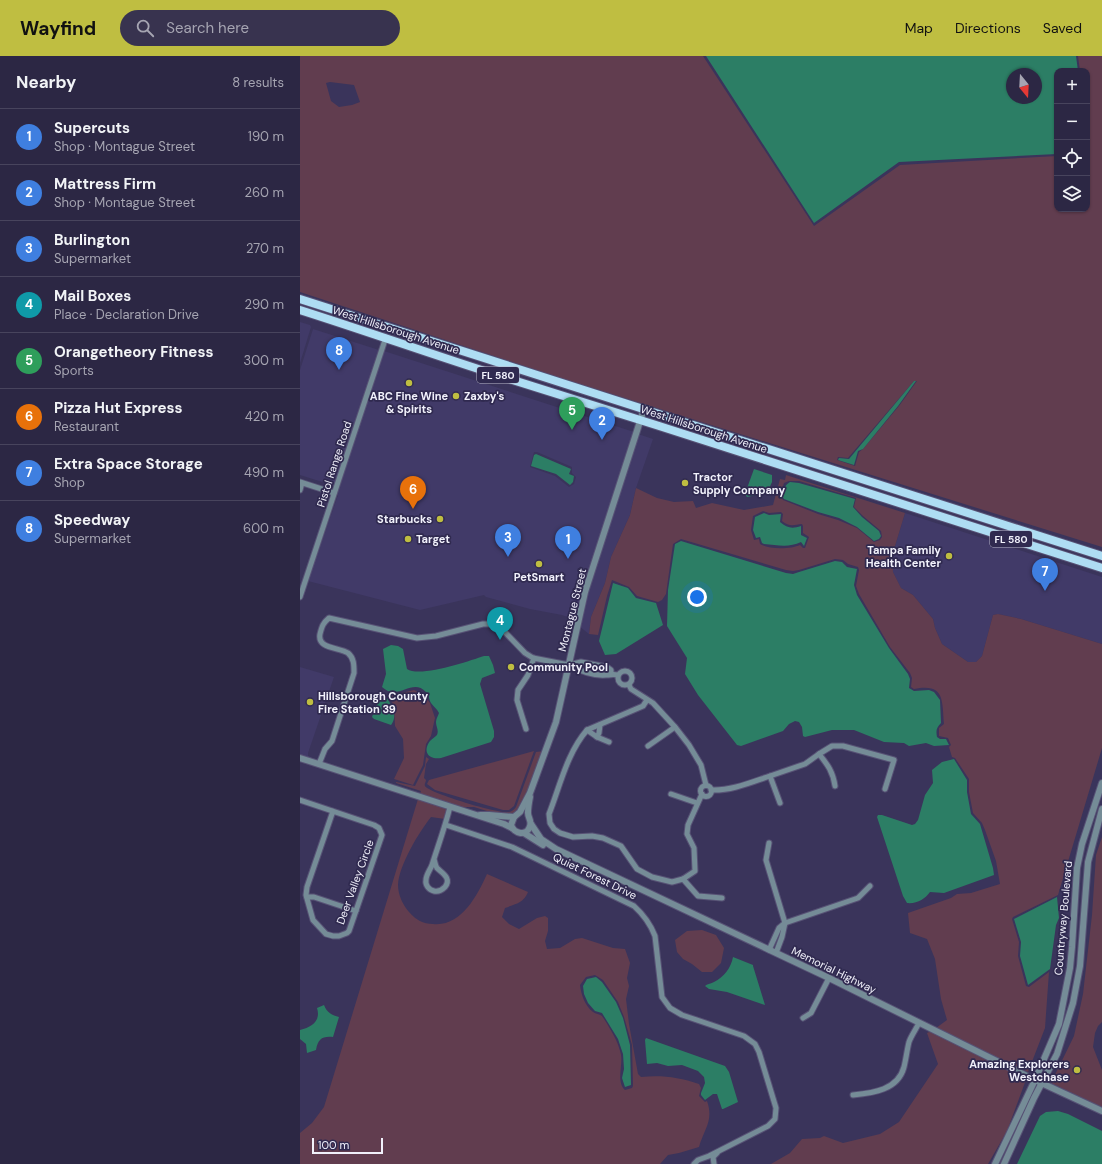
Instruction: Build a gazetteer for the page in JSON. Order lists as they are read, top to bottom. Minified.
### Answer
{"streets":{"main road":["West Hillsborough Avenue","FL 580"],"street":["Pistol Range Road","Montague Street","Quiet Forest Drive","Deer Valley Circle","Countryway Boulevard","Memorial Highway"]},"crossings":[["West Hillsborough Avenue","Pistol Range Road"],["West Hillsborough Avenue","Montague Street"],["Montague Street","Memorial Highway"],["Countryway Boulevard","Memorial Highway"]],"places":["ABC Fine Wine & Spirits","Zaxby's","Tractor Supply Company","Starbucks","Target","Tampa Family Health Center","PetSmart","Community Pool","Hillsborough County Fire Station 39","Amazing Explorers Westchase"],"scale_bar":"100 m","north":"bottom","page":{"header":"Wayfind","search":"Search here","nav":["Map","Directions","Saved"],"heading":["Nearby","8 results"],"map_buttons":["+","−"],"list":[{"mark":"1","name":"Supercuts","note":"Shop · Montague Street","value":"190 m"},{"mark":"2","name":"Mattress Firm","note":"Shop · Montague Street","value":"260 m"},{"mark":"3","name":"Burlington","note":"Supermarket","value":"270 m"},{"mark":"4","name":"Mail Boxes","note":"Place · Declaration Drive","value":"290 m"},{"mark":"5","name":"Orangetheory Fitness","note":"Sports","value":"300 m"},{"mark":"6","name":"Pizza Hut Express","note":"Restaurant","value":"420 m"},{"mark":"7","name":"Extra Space Storage","note":"Shop","value":"490 m"},{"mark":"8","name":"Speedway","note":"Supermarket","value":"600 m"}],"pins":["8","5","2","6","3","1","7","4"],"scale":"100 m"}}
